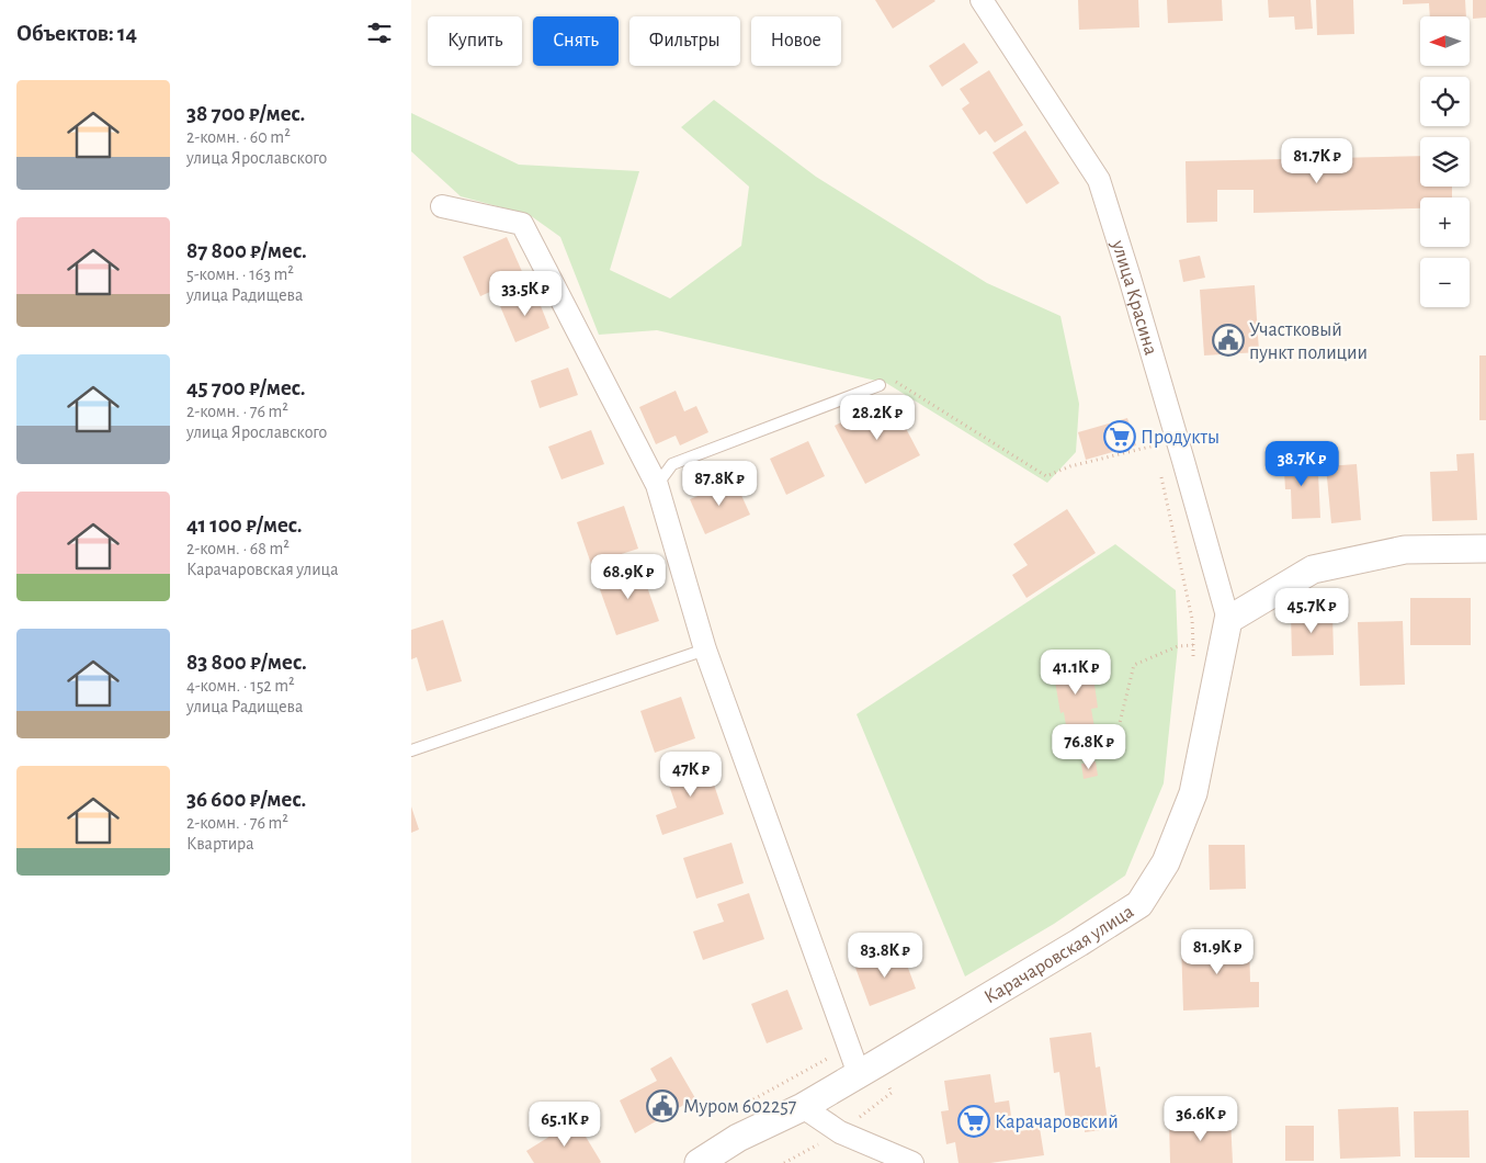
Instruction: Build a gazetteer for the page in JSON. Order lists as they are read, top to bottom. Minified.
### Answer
{"streets":{"street":["улица Красина","Карачаровская улица"]},"crossings":[["улица Красина","Карачаровская улица"]],"places":{"public building":["Участковый пункт полиции","Муром 602257"],"supermarket":["Продукты","Карачаровский"]},"north":"left","page":{"heading":"Объектов: 14","map_buttons":["+","−"],"chip":["Купить","Снять","Фильтры","Новое"],"list":[{"name":"38 700 ₽/мес.","note":"2-комн. · 60 m² · улица Ярославского"},{"name":"87 800 ₽/мес.","note":"5-комн. · 163 m² · улица Радищева"},{"name":"45 700 ₽/мес.","note":"2-комн. · 76 m² · улица Ярославского"},{"name":"41 100 ₽/мес.","note":"2-комн. · 68 m² · Карачаровская улица"},{"name":"83 800 ₽/мес.","note":"4-комн. · 152 m² · улица Радищева"},{"name":"36 600 ₽/мес.","note":"2-комн. · 76 m² · Квартира"}],"price":["81.7K ₽","33.5K ₽","28.2K ₽","38.7K ₽","87.8K ₽","68.9K ₽","45.7K ₽","41.1K ₽","76.8K ₽","47K ₽","81.9K ₽","83.8K ₽","36.6K ₽","65.1K ₽"]}}
